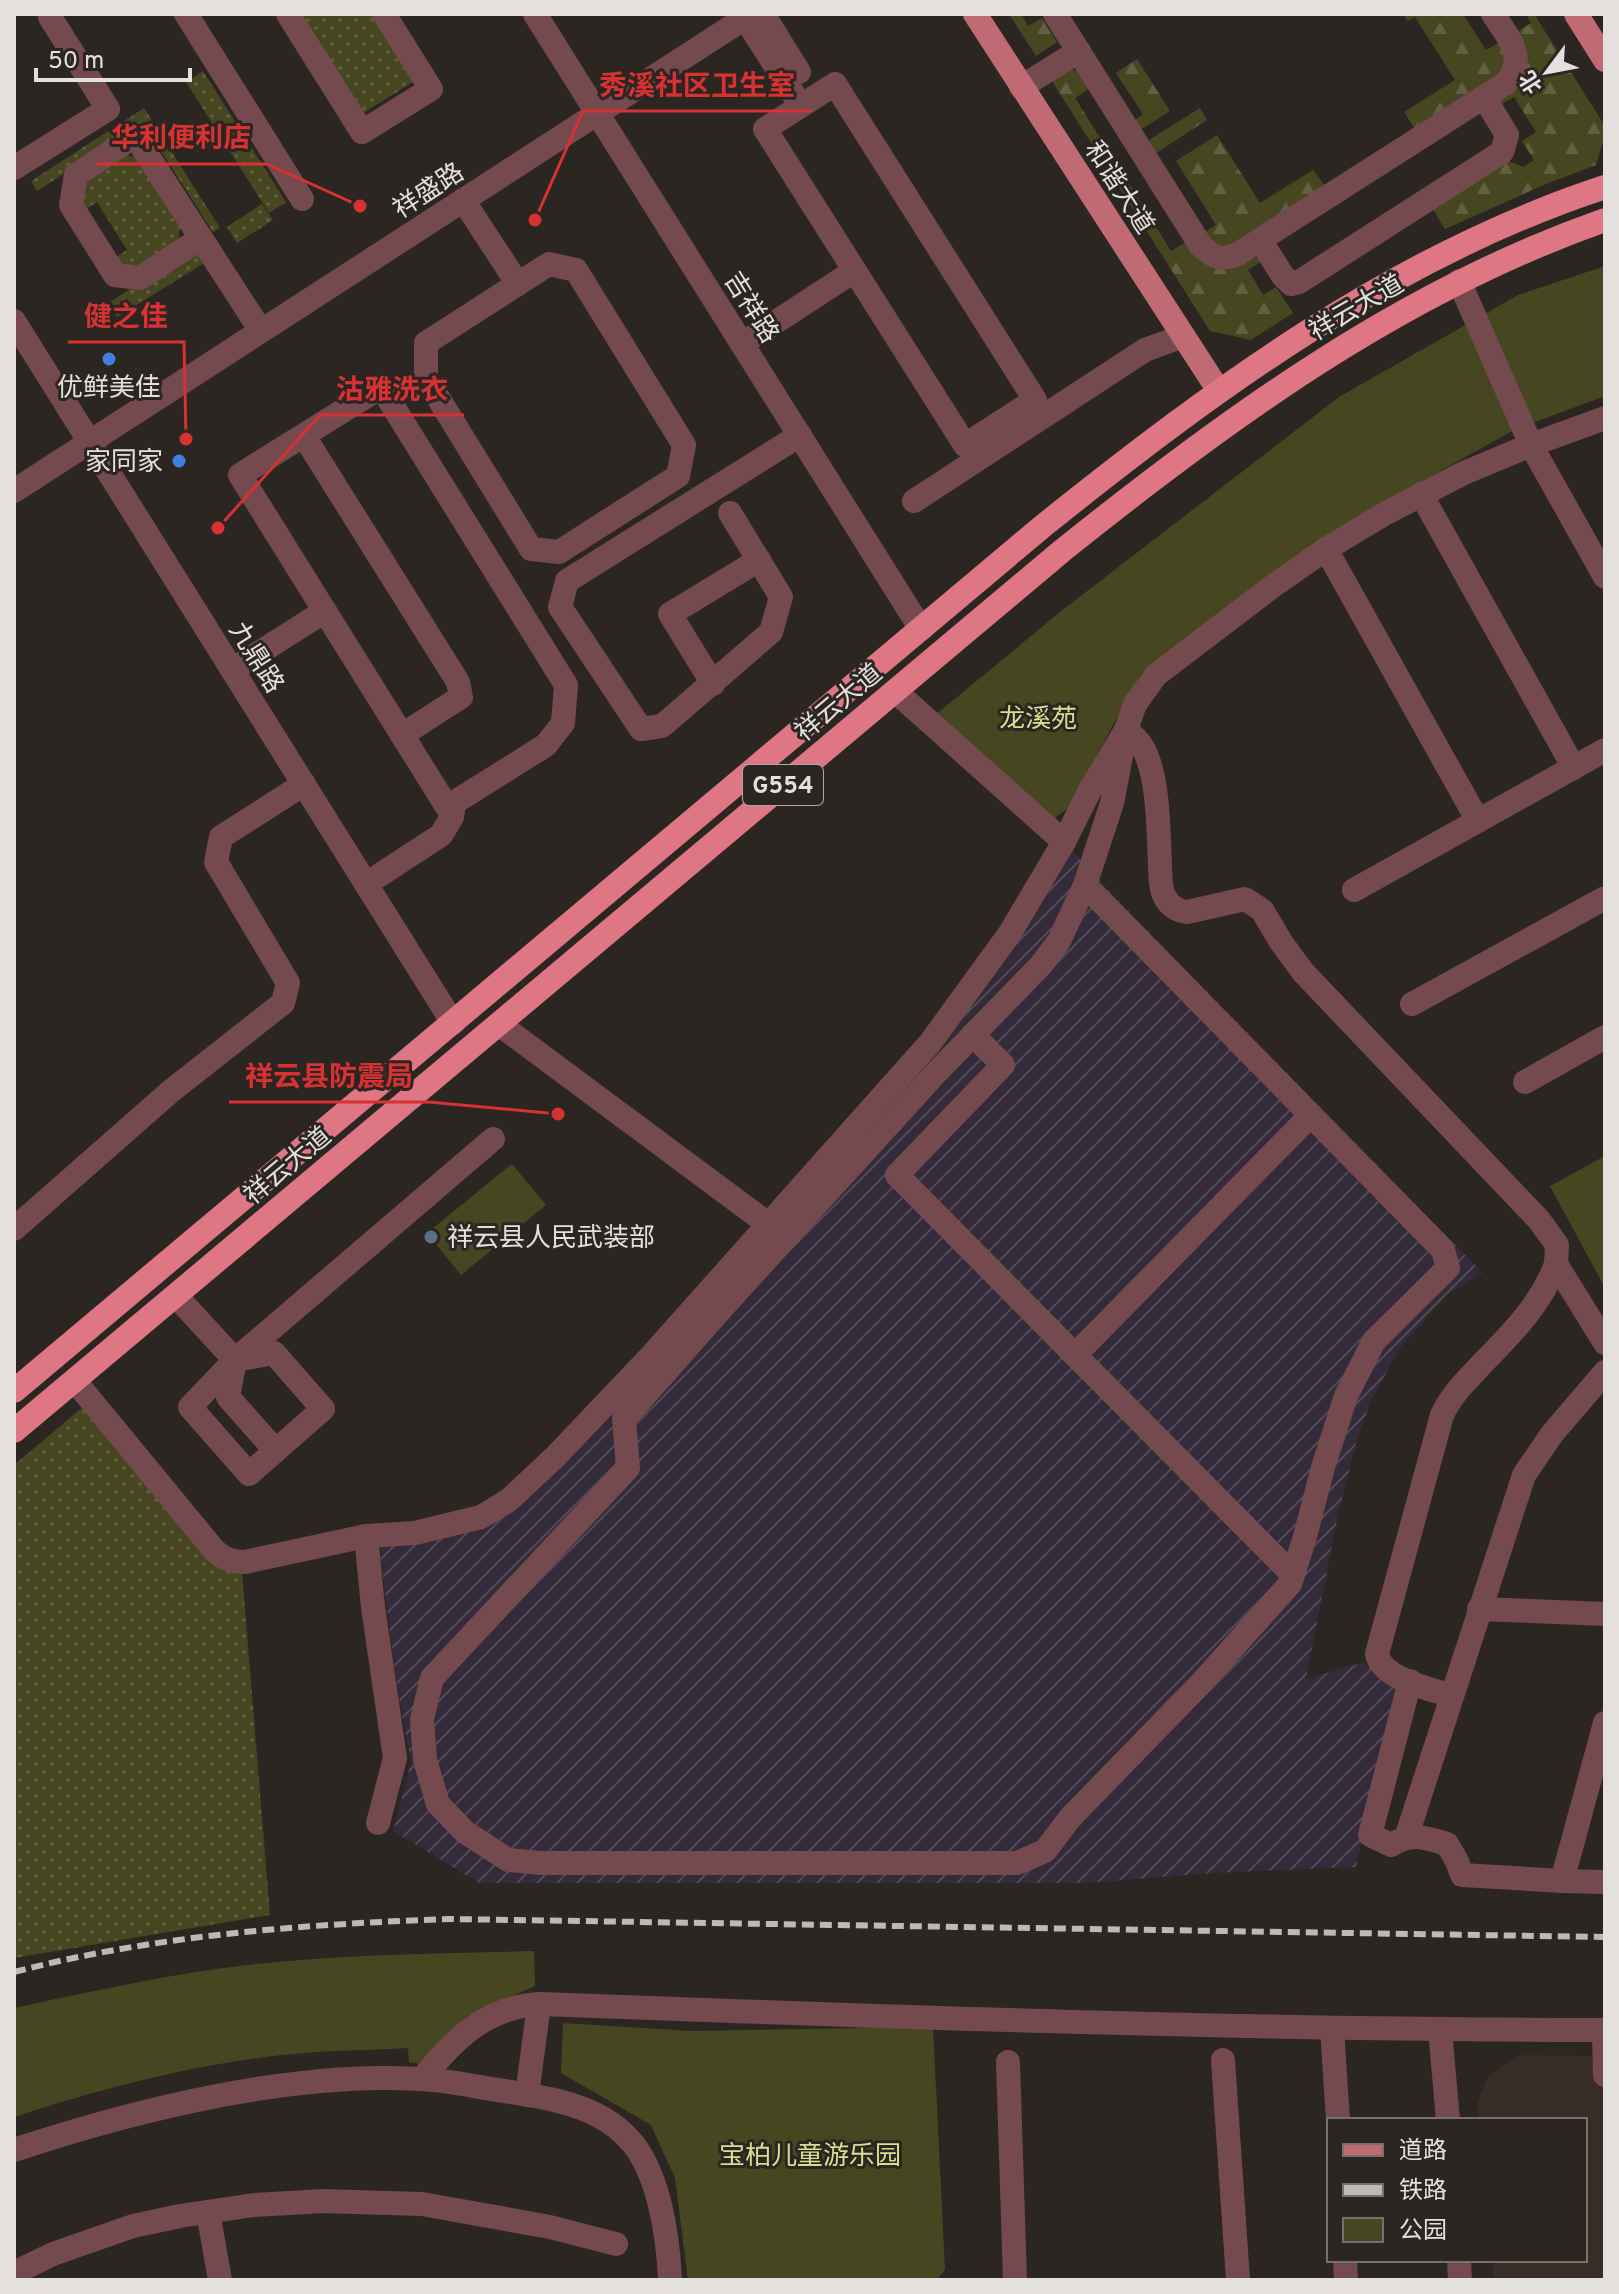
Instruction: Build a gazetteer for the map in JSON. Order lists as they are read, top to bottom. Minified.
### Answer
{"streets":{"highway":["祥云大道","G554"],"main road":["和谐大道"],"street":["祥盛路","吉祥路","九鼎路"]},"crossings":[["和谐大道","祥云大道"],["祥盛路","吉祥路"],["祥盛路","九鼎路"],["吉祥路","祥云大道"],["祥云大道","九鼎路"]],"parks":["龙溪苑","宝柏儿童游乐园"],"places":["华利便利店","秀溪社区卫生室","优鲜美佳","健之佳","家同家","沽雅洗衣","祥云县防震局","祥云县人民武装部"],"legend":["道路","铁路","公园"],"scale_bar":"50 m","north":"bottom left"}
